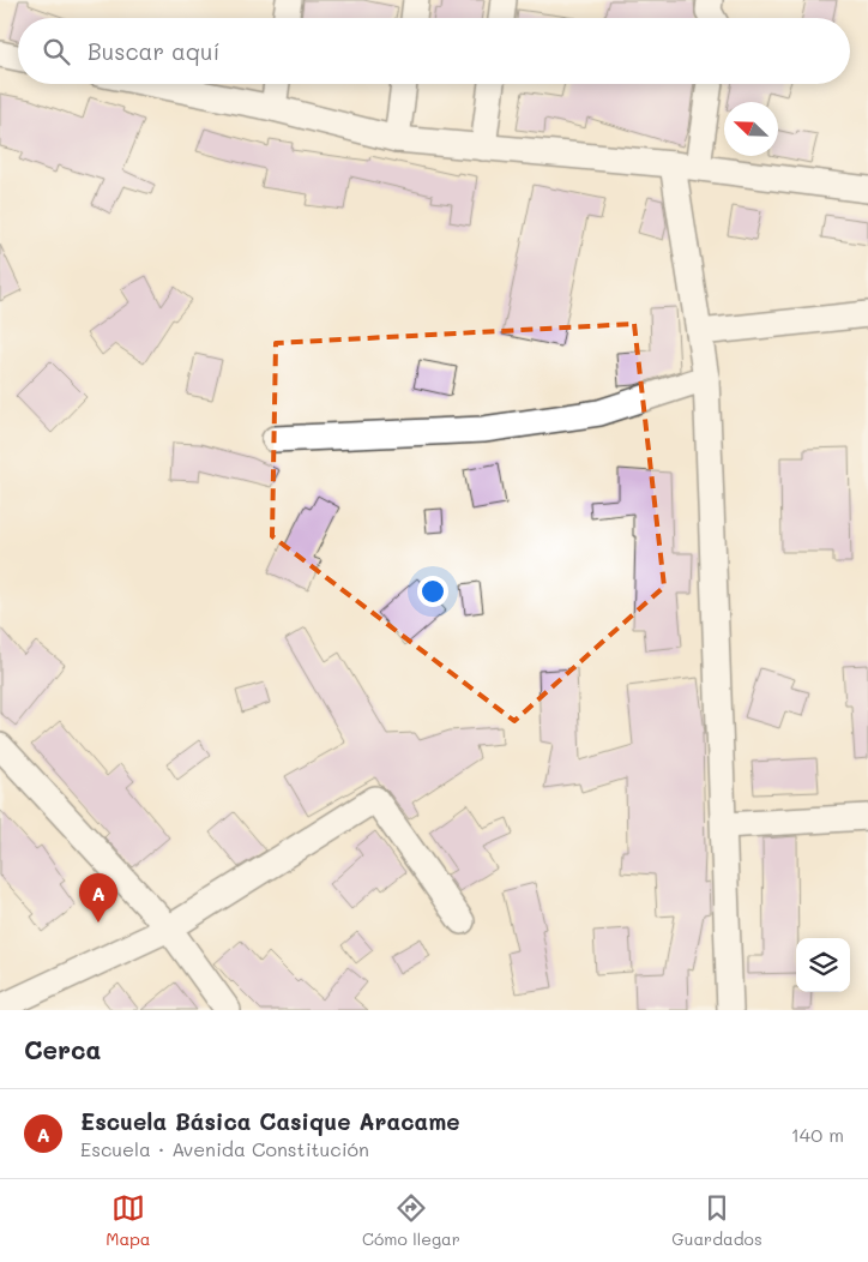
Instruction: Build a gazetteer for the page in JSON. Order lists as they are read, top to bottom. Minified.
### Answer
{"north":"top left","page":{"search":"Buscar aquí","pins":"A","heading":"Cerca","list":[{"mark":"A","name":"Escuela Básica Casique Aracame","note":"Escuela · Avenida Constitución","value":"140 m"}],"nav":["Mapa","Cómo llegar","Guardados"]}}
